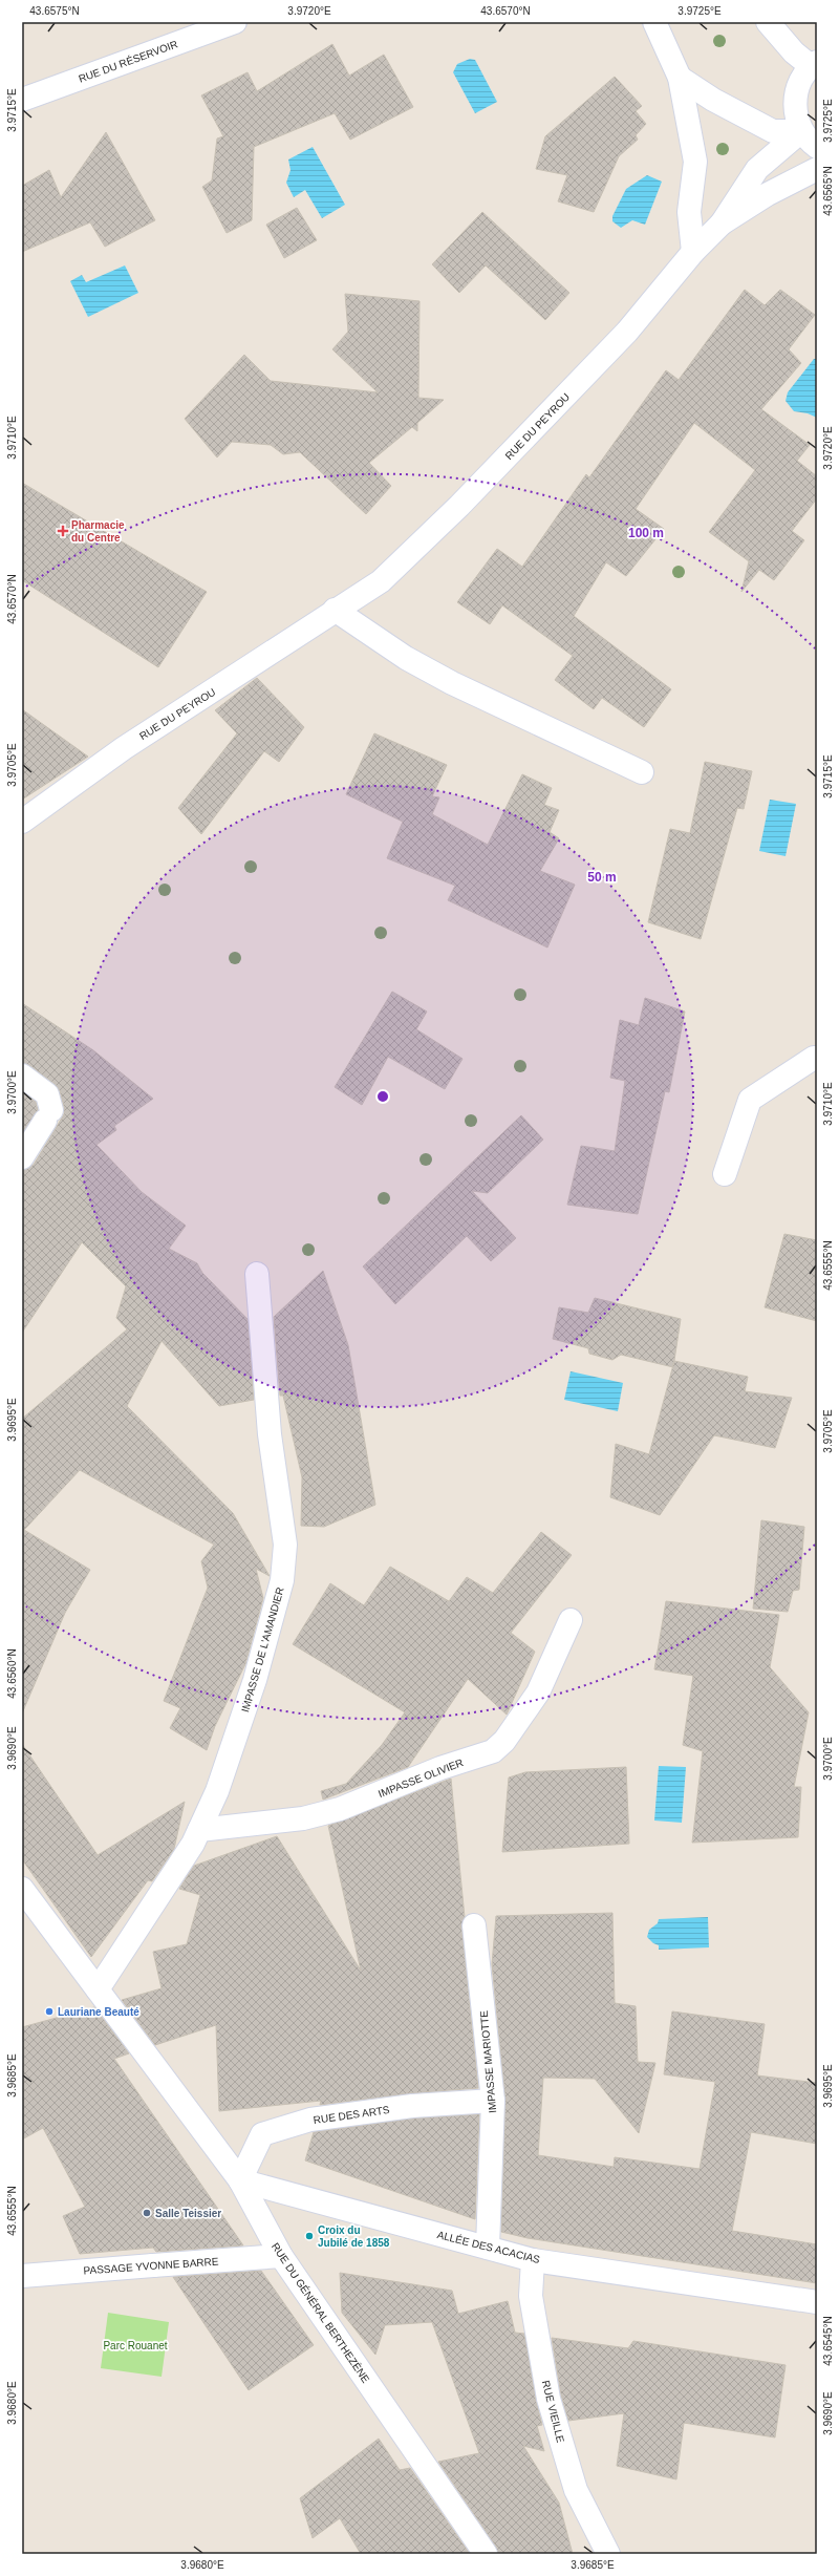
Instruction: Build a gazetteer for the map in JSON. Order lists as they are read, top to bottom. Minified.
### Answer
{"streets":{"street":["RUE DU RÉSERVOIR","RUE DU PEYROU","IMPASSE DE L'AMANDIER","IMPASSE OLIVIER","IMPASSE MARIOTTE","RUE DES ARTS","ALLÉE DES ACACIAS","PASSAGE YVONNE BARRE","RUE DU GÉNÉRAL BERTHEZÈNE","RUE VIEILLE"]},"crossings":[["IMPASSE DE L'AMANDIER","IMPASSE OLIVIER"],["IMPASSE DE L'AMANDIER","RUE DU GÉNÉRAL BERTHEZÈNE"],["IMPASSE MARIOTTE","RUE DES ARTS"],["IMPASSE MARIOTTE","ALLÉE DES ACACIAS"],["RUE DES ARTS","ALLÉE DES ACACIAS"],["RUE DES ARTS","RUE DU GÉNÉRAL BERTHEZÈNE"],["ALLÉE DES ACACIAS","RUE DU GÉNÉRAL BERTHEZÈNE"],["ALLÉE DES ACACIAS","RUE VIEILLE"],["PASSAGE YVONNE BARRE","RUE DU GÉNÉRAL BERTHEZÈNE"]],"parks":["Parc Rouanet"],"places":{"health":["Pharmacie du Centre"],"other":["Lauriane Beauté","Salle Teissier","Croix du Jubilé de 1858"]},"coordinates":["43.6575°N","3.9720°E","43.6570°N","3.9725°E","3.9715°E","43.6565°N","3.9710°E","3.9705°E","3.9700°E","43.6555°N","3.9695°E","43.6560°N","3.9690°E","3.9685°E","43.6545°N","3.9680°E"],"rings":["100 m","50 m"]}
